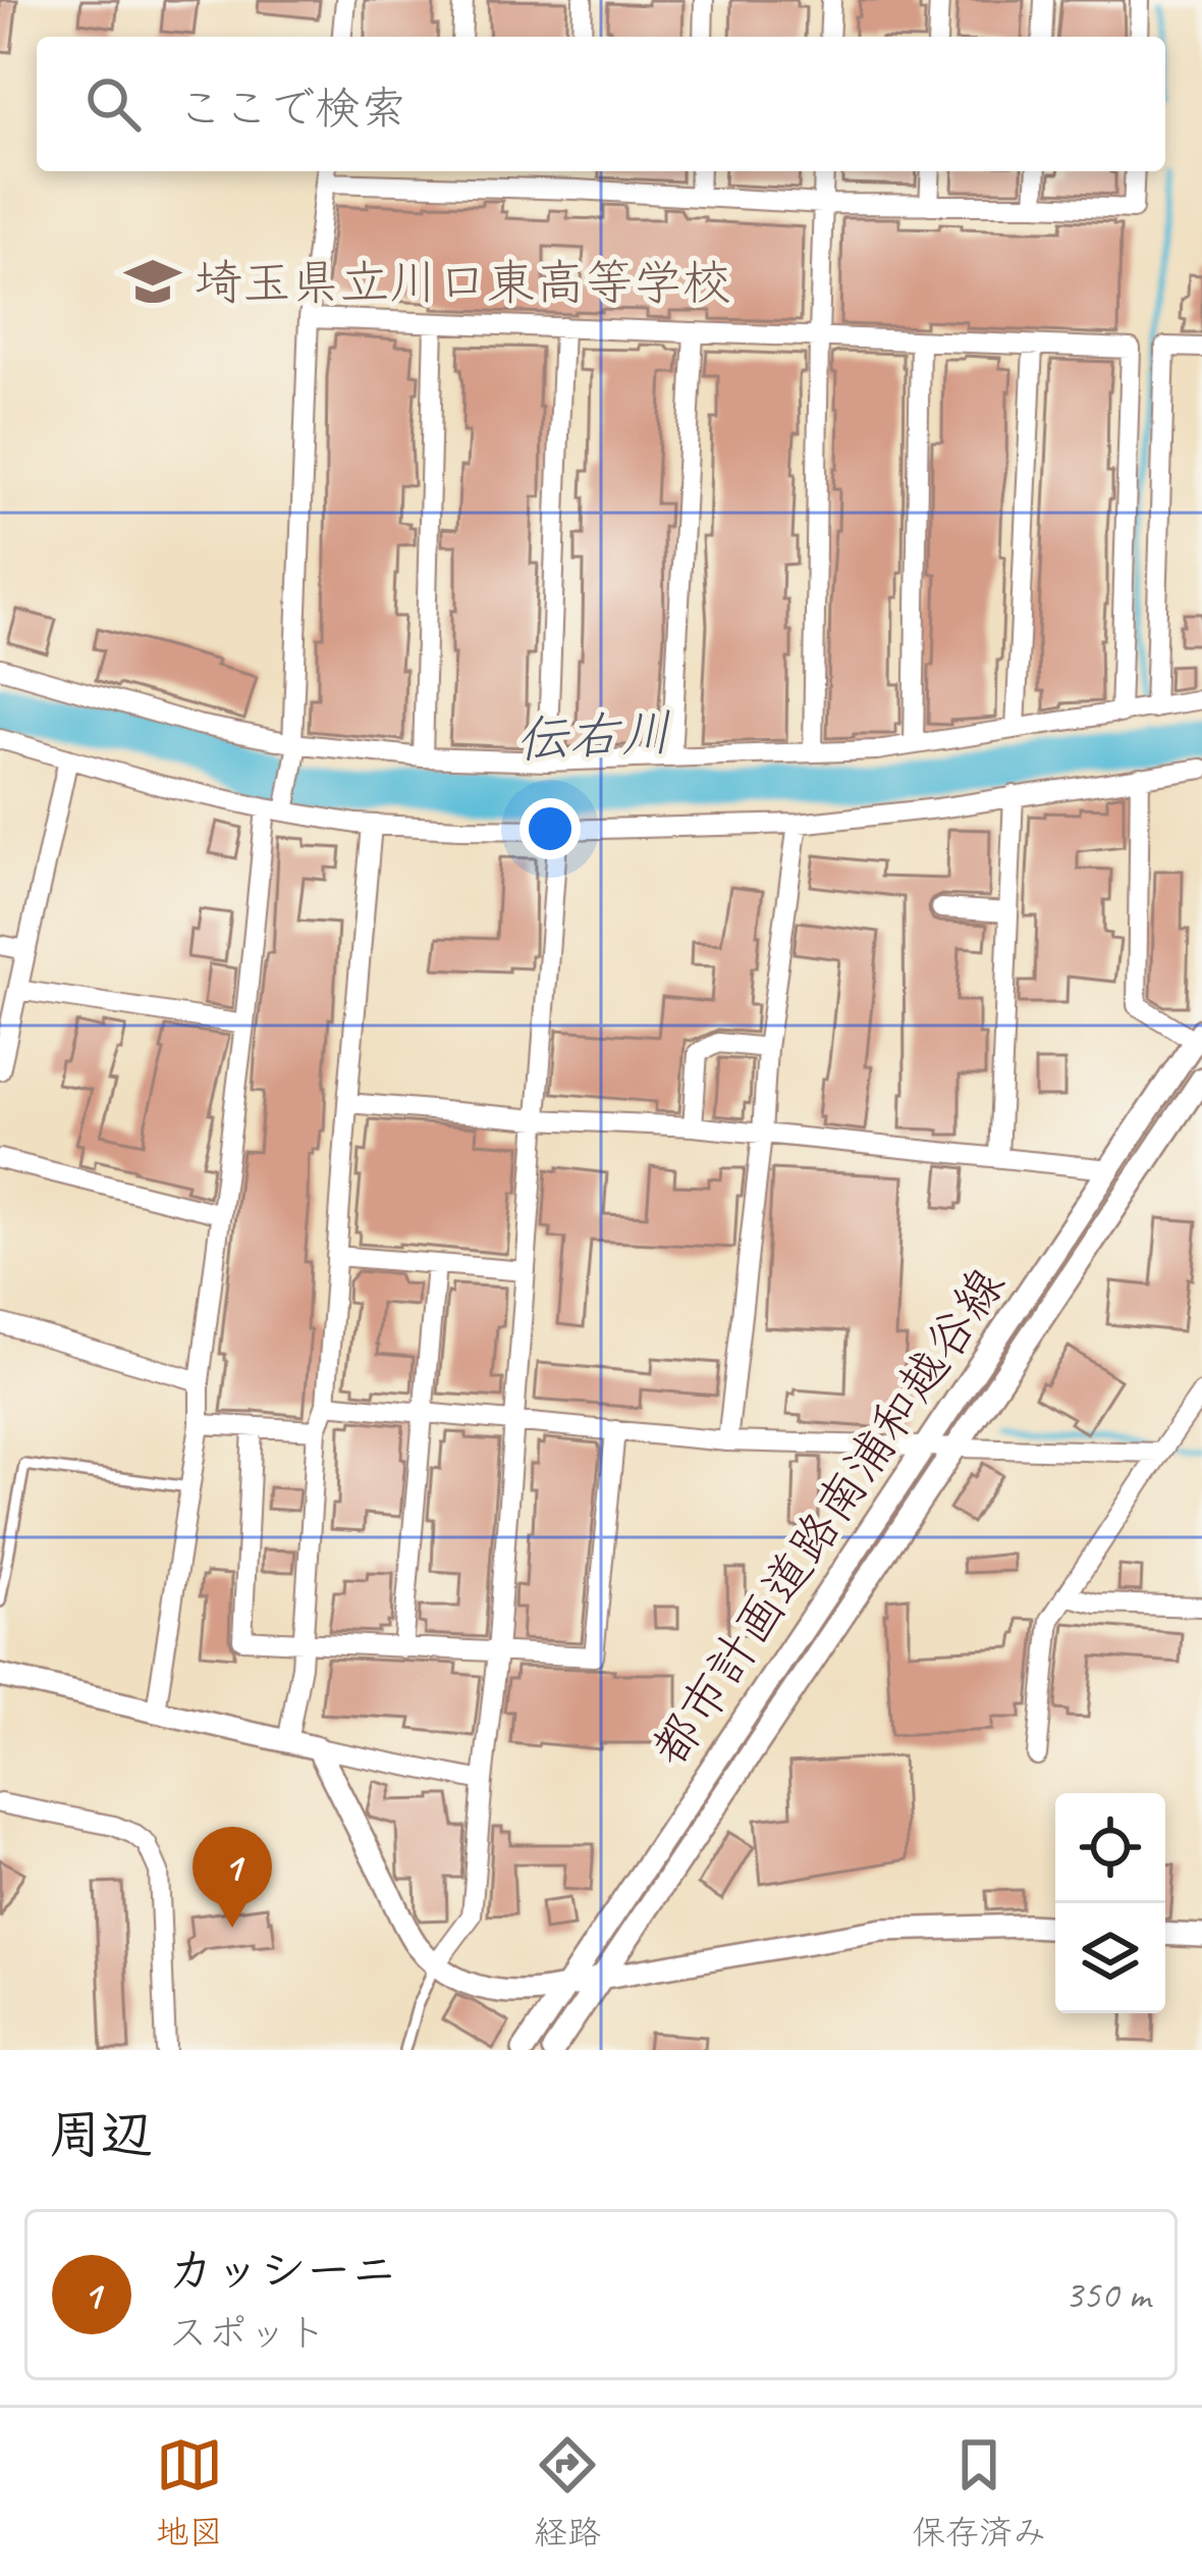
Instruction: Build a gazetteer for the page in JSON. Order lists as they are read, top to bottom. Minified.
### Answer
{"streets":{"street":["都市計画道路南浦和越谷線"]},"water":["伝右川"],"places":{"school or university":["埼玉県立川口東高等学校"]},"page":{"search":"ここで検索","pins":"1","heading":"周辺","list":[{"mark":"1","name":"カッシーニ","note":"スポット","value":"350 m"}],"nav":["地図","経路","保存済み"]}}
